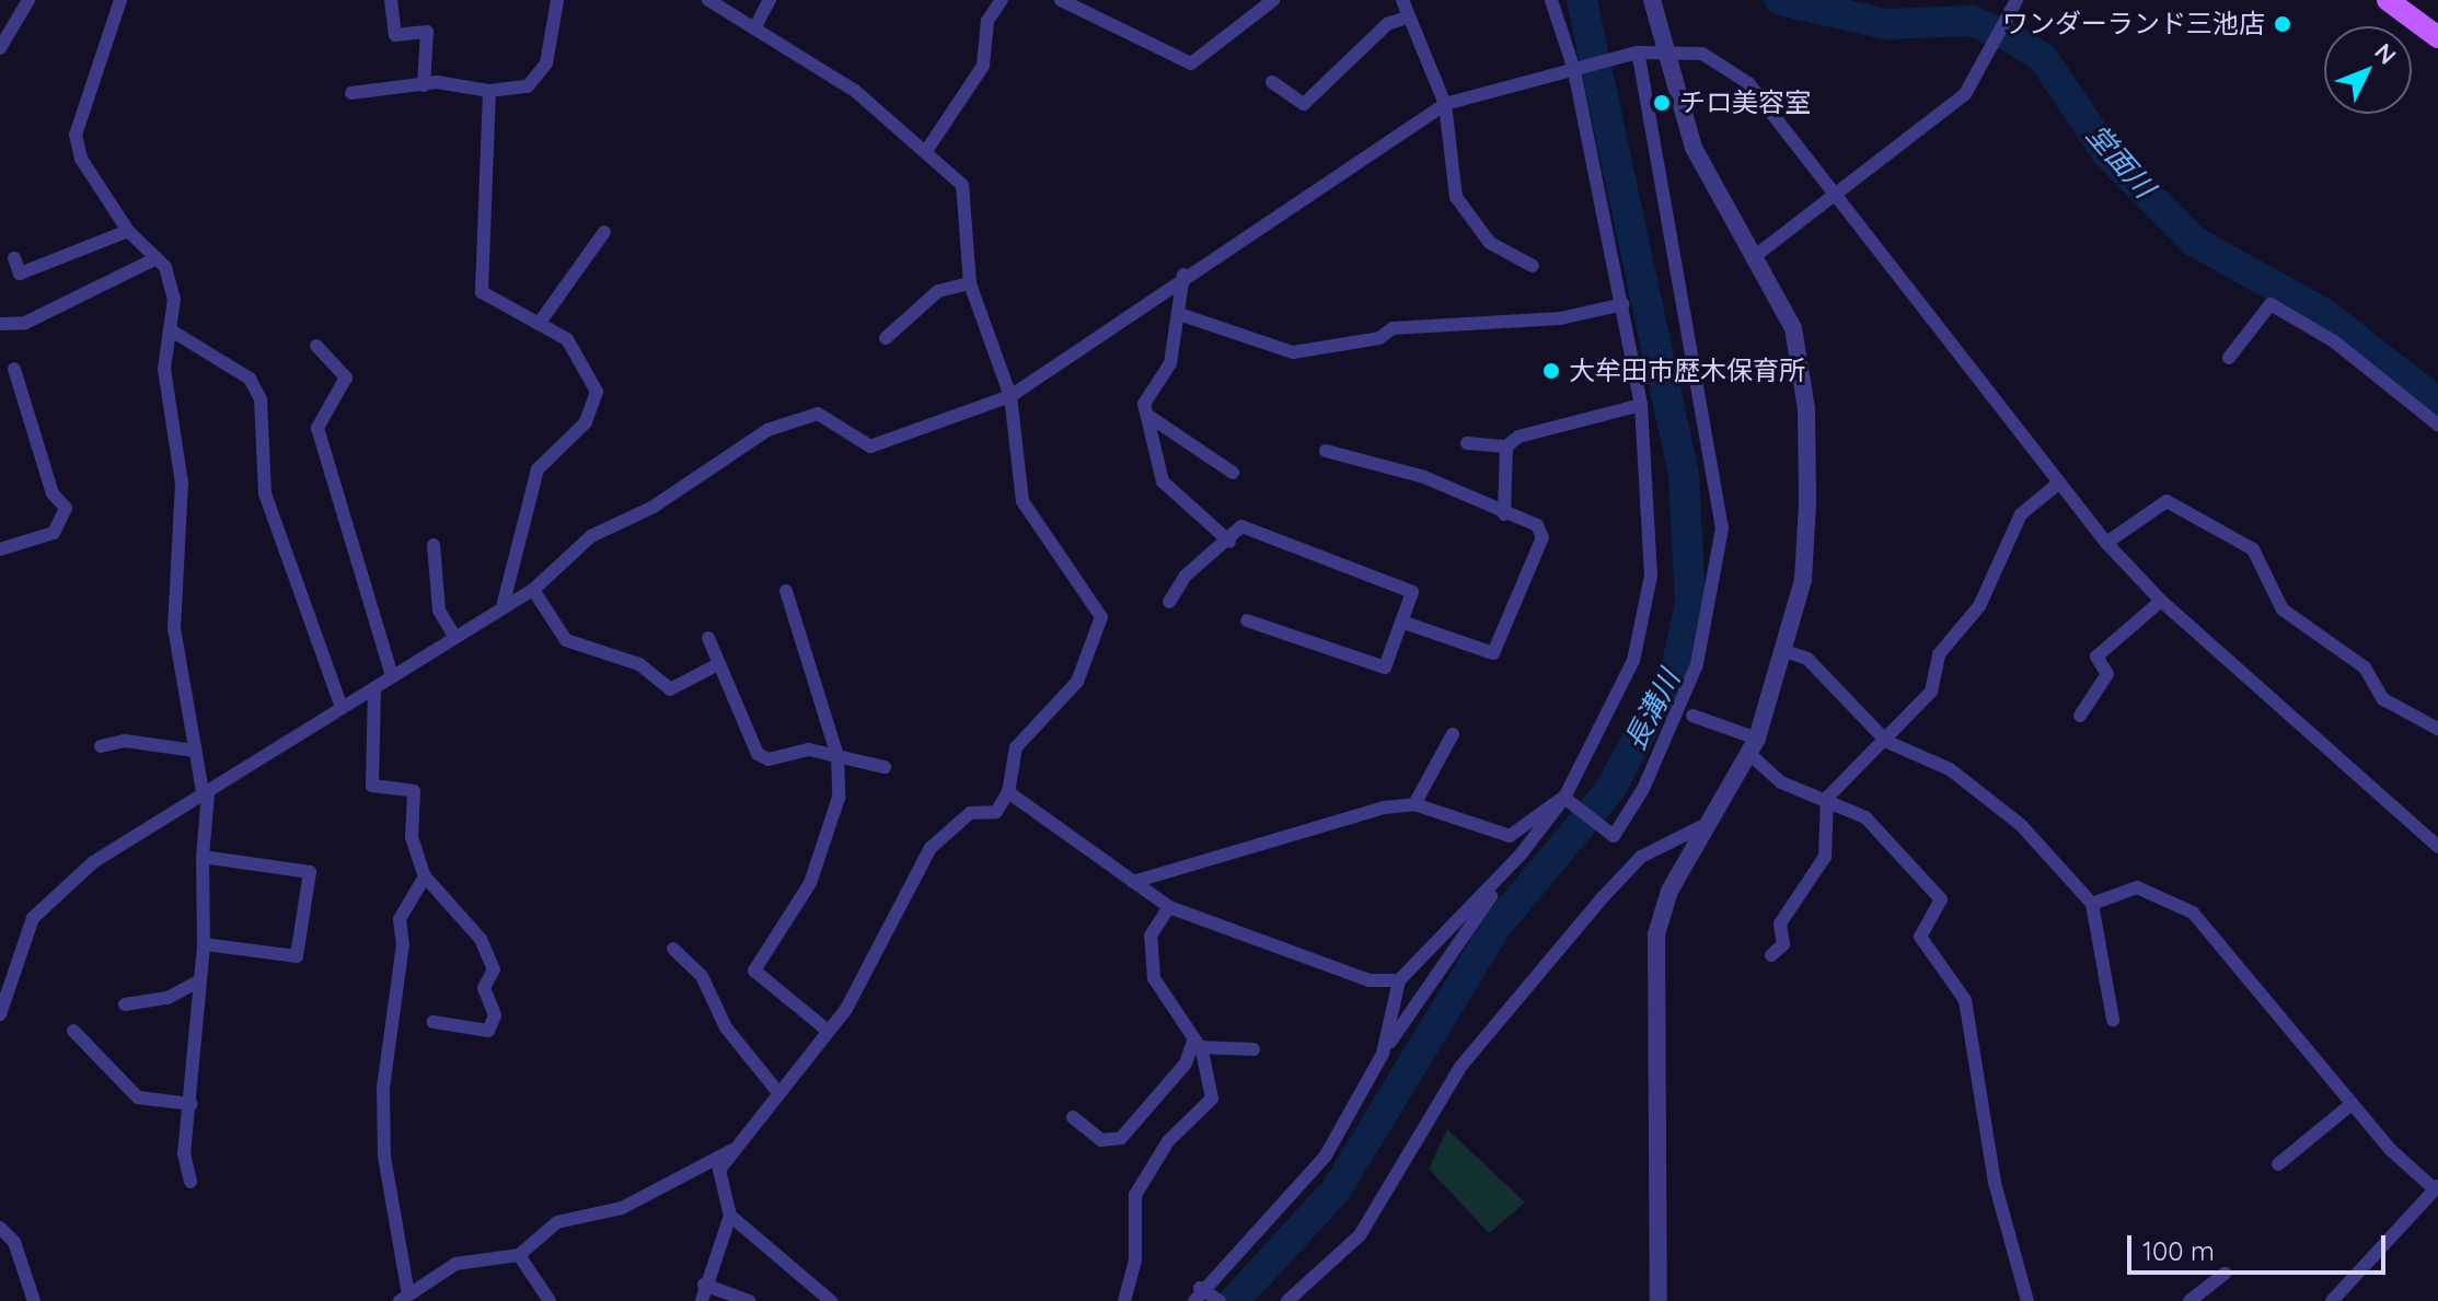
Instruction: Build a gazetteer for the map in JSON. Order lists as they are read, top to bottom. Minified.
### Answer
{"water":["堂面川","長溝川"],"places":["ワンダーランド三池店","チロ美容室","大牟田市歴木保育所"],"scale_bar":"100 m","north":"top right"}
